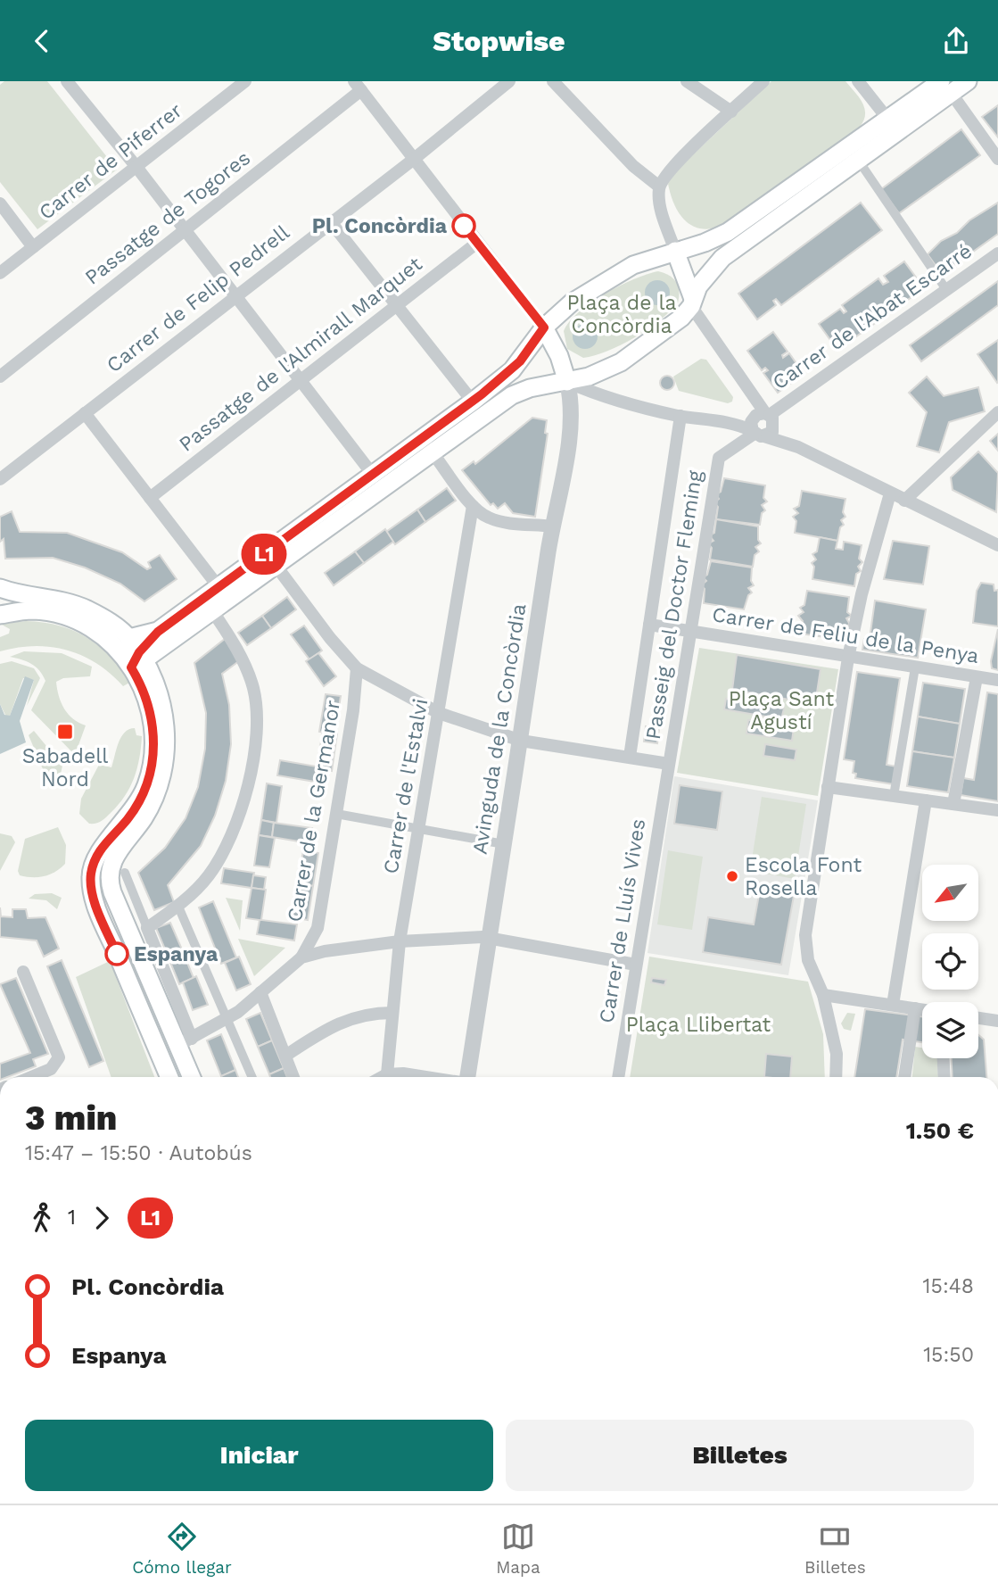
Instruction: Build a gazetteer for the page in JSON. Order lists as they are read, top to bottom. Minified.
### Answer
{"streets":{"street":["Carrer de Piferrer","Passatge de Togores","Carrer de Felip Pedrell","Carrer de l'Abat Escarré","Passatge de l'Almirall Marquet","Passeig del Doctor Fleming","Carrer de Feliu de la Penya","Avinguda de la Concòrdia","Carrer de l'Estalvi","Carrer de la Germanor","Carrer de Lluís Vives"]},"crossings":[["Carrer de l'Abat Escarré","Passeig del Doctor Fleming"],["Passeig del Doctor Fleming","Carrer de Feliu de la Penya"],["Passeig del Doctor Fleming","Carrer de Lluís Vives"]],"parks":["Plaça de la Concòrdia","Plaça Sant Agustí","Plaça Llibertat"],"places":{"other":["Pl. Concòrdia","Escola Font Rosella","Espanya"],"transit":["Sabadell Nord"]},"lines":["bus line L1"],"north":"bottom left","page":{"header":"Stopwise","on_map":"L1","heading":["3 min","15:47 – 15:50 · Autobús","1.50 €"],"legs":["1","L1"],"list":[{"name":"Pl. Concòrdia","value":"15:48"},{"name":"Espanya","value":"15:50"}],"buttons":["Iniciar","Billetes"],"tabs":["Cómo llegar","Mapa","Billetes"]}}
